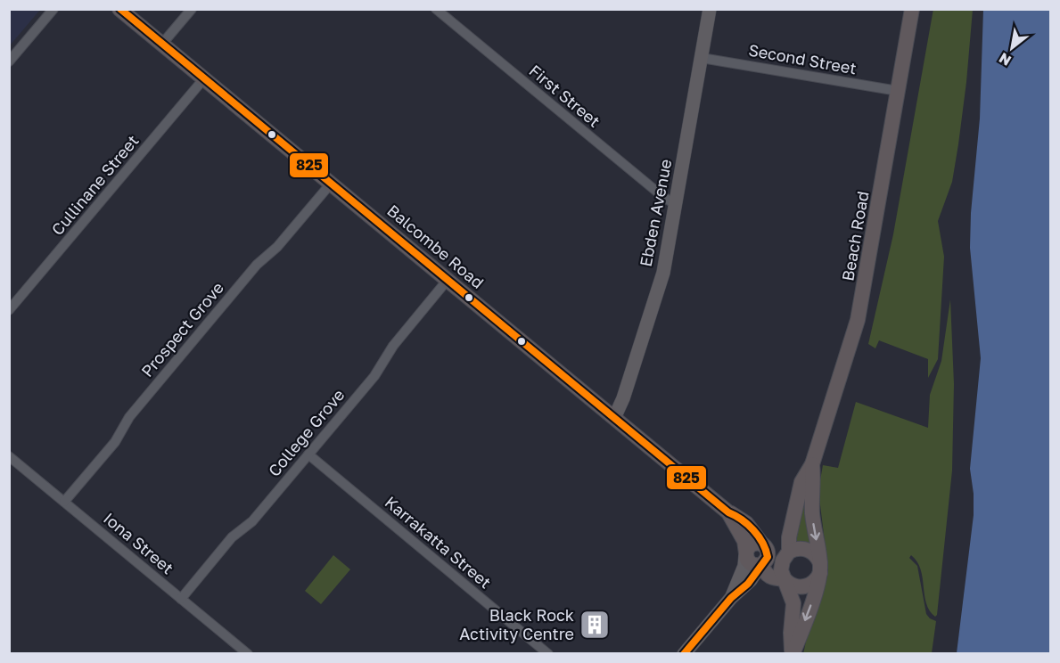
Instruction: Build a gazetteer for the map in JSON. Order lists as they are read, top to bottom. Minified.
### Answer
{"streets":{"main road":["Beach Road","Balcombe Road"],"street":["Second Street","First Street","Cullinane Street","Ebden Avenue","Prospect Grove","College Grove","Karrakatta Street","Iona Street"]},"crossings":[["Second Street","Ebden Avenue"],["Second Street","Beach Road"],["First Street","Ebden Avenue"],["Cullinane Street","Balcombe Road"],["Ebden Avenue","Balcombe Road"],["Balcombe Road","Prospect Grove"],["Balcombe Road","College Grove"],["Prospect Grove","Iona Street"],["College Grove","Karrakatta Street"],["College Grove","Iona Street"]],"places":{"building":["Black Rock Activity Centre"]},"lines":["transit line 825"],"north":"bottom left"}
